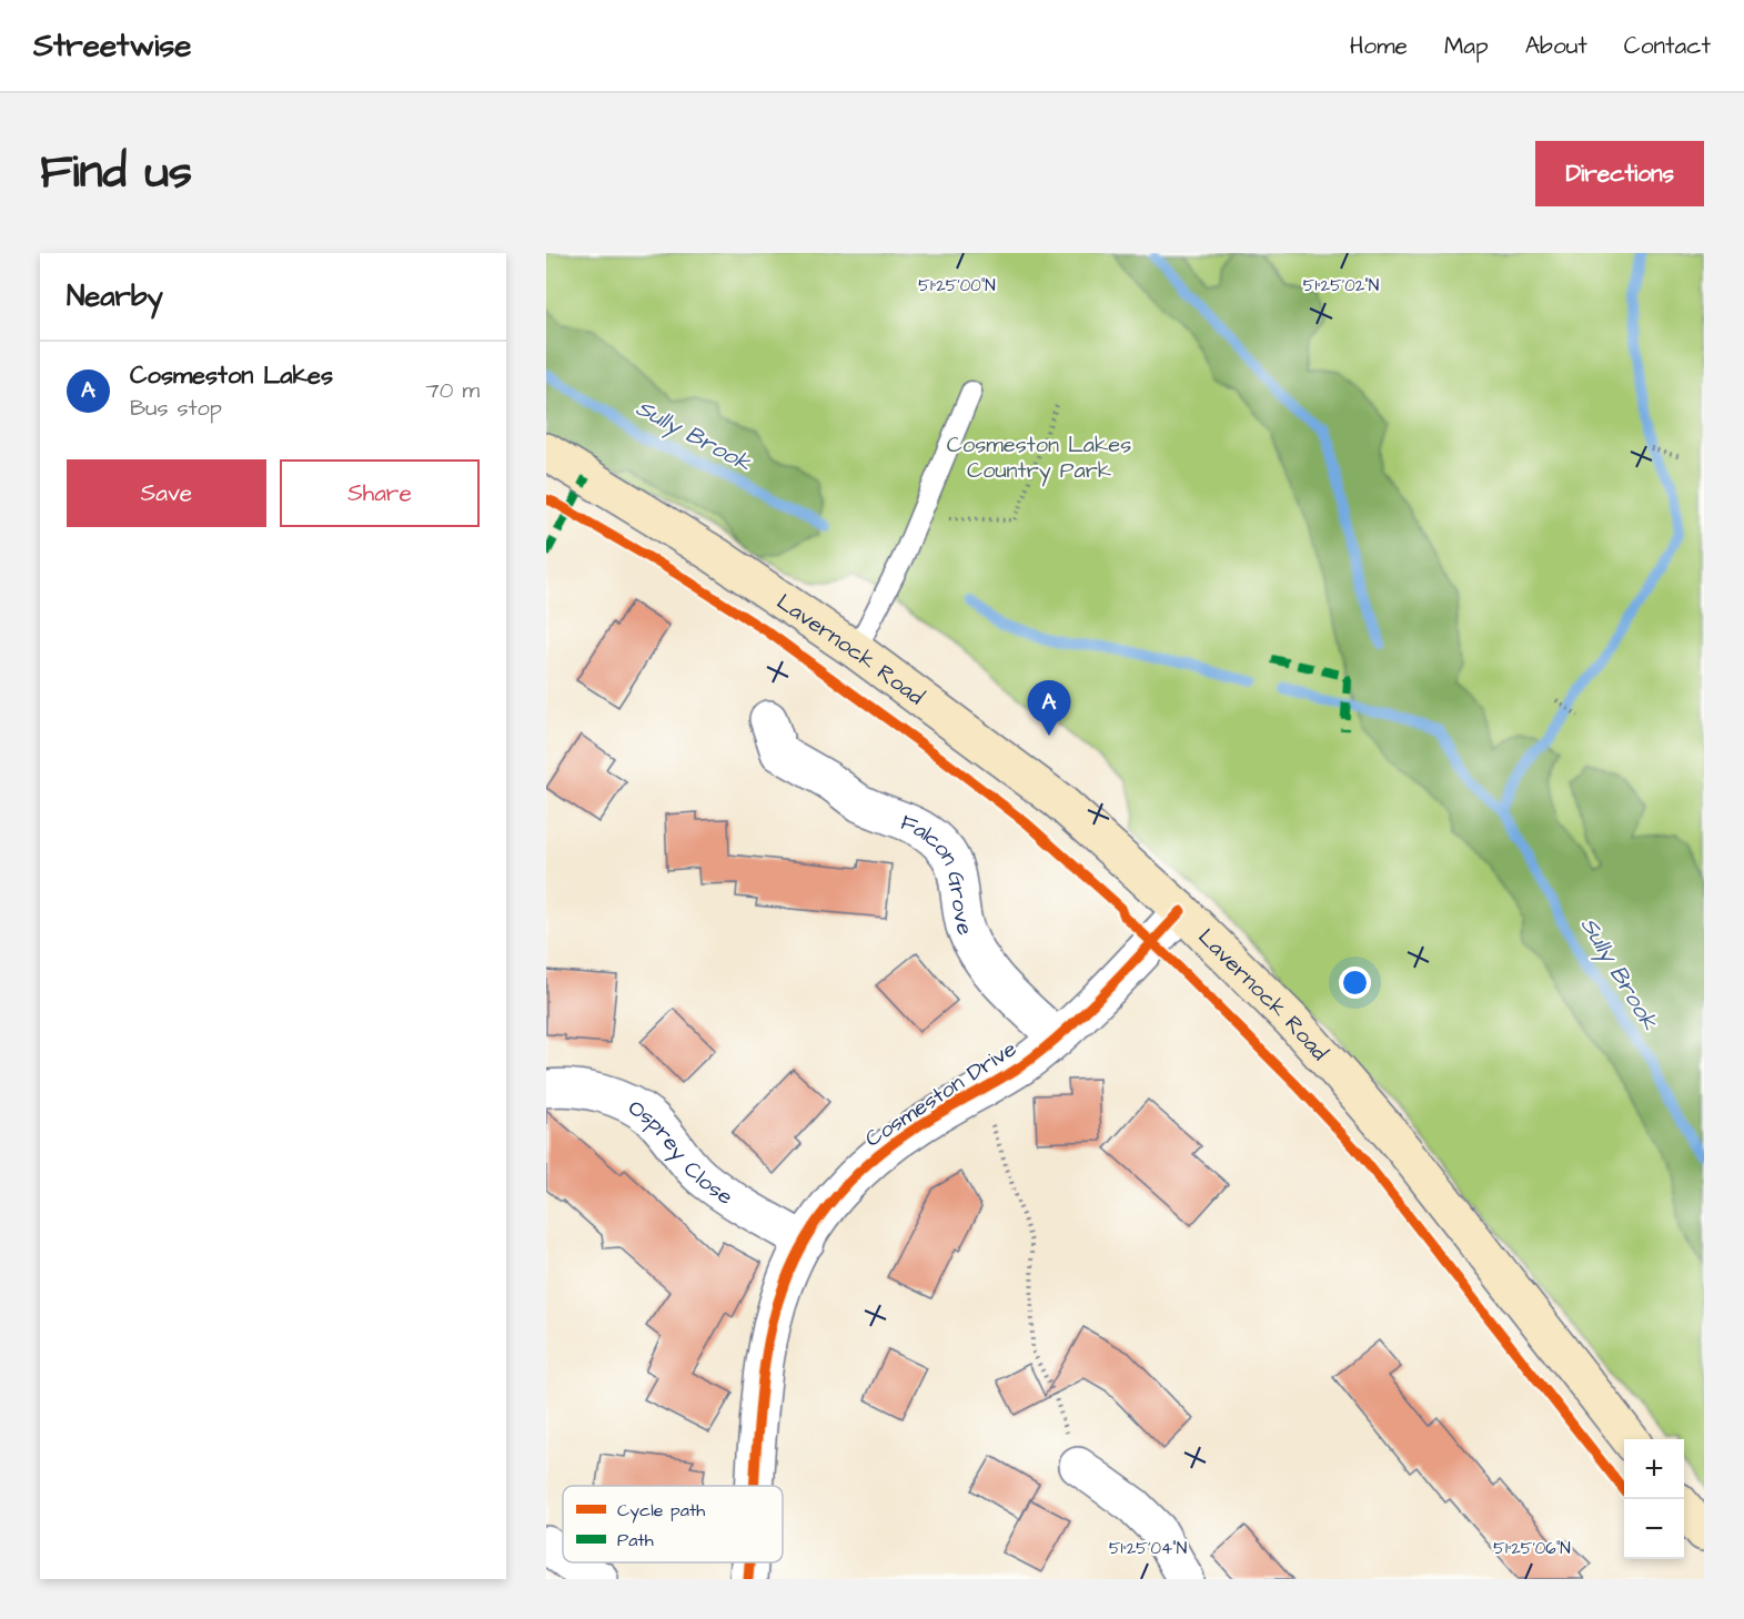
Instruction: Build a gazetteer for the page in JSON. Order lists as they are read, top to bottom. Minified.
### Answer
{"streets":{"main road":["Lavernock Road"],"street":["Falcon Grove","Cosmeston Drive","Osprey Close"]},"crossings":[["Lavernock Road","Cosmeston Drive"],["Falcon Grove","Cosmeston Drive"],["Cosmeston Drive","Osprey Close"]],"water":["Sully Brook"],"parks":["Cosmeston Lakes Country Park"],"legend":["Cycle path","Path"],"page":{"header":"Streetwise","nav":["Home","Map","About","Contact"],"title":"Find us","buttons":["Directions",["Save","Share"]],"heading":"Nearby","list":[{"mark":"A","name":"Cosmeston Lakes","note":"Bus stop","value":"70 m"}],"pins":"A","map_buttons":["+","−"]},"coordinates":["51°25'00\"N","51°25'02\"N","51°25'04\"N","51°25'06\"N"]}
